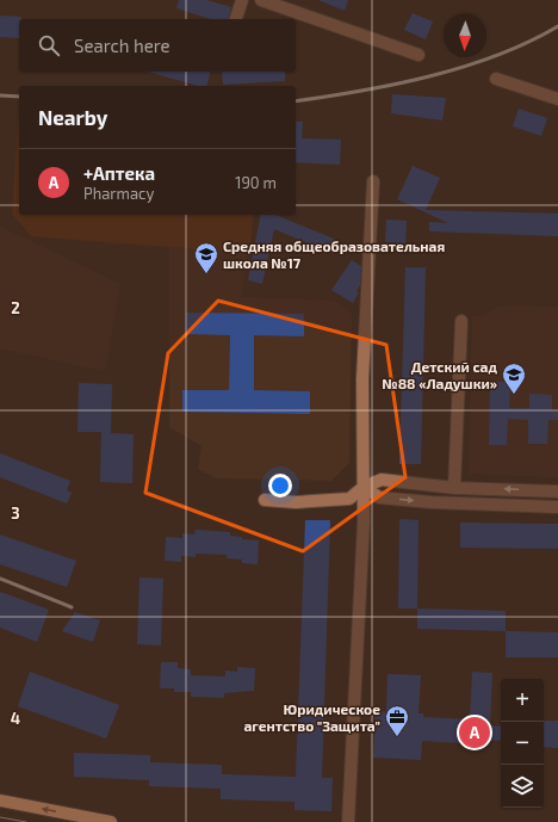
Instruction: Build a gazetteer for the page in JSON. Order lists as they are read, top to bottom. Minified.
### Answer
{"places":{"school or university":["Средняя общеобразовательная школа №17","Детский сад №88 «Ладушки»"],"office":["Юридическое агентство \"Защита\""]},"north":"bottom","page":{"search":"Search here","heading":"Nearby","list":[{"mark":"A","name":"+Аптека","note":"Pharmacy","value":"190 m"}],"map_buttons":["+","−"],"pins":"A"},"grid":{"rows":["2","3","4"]}}
